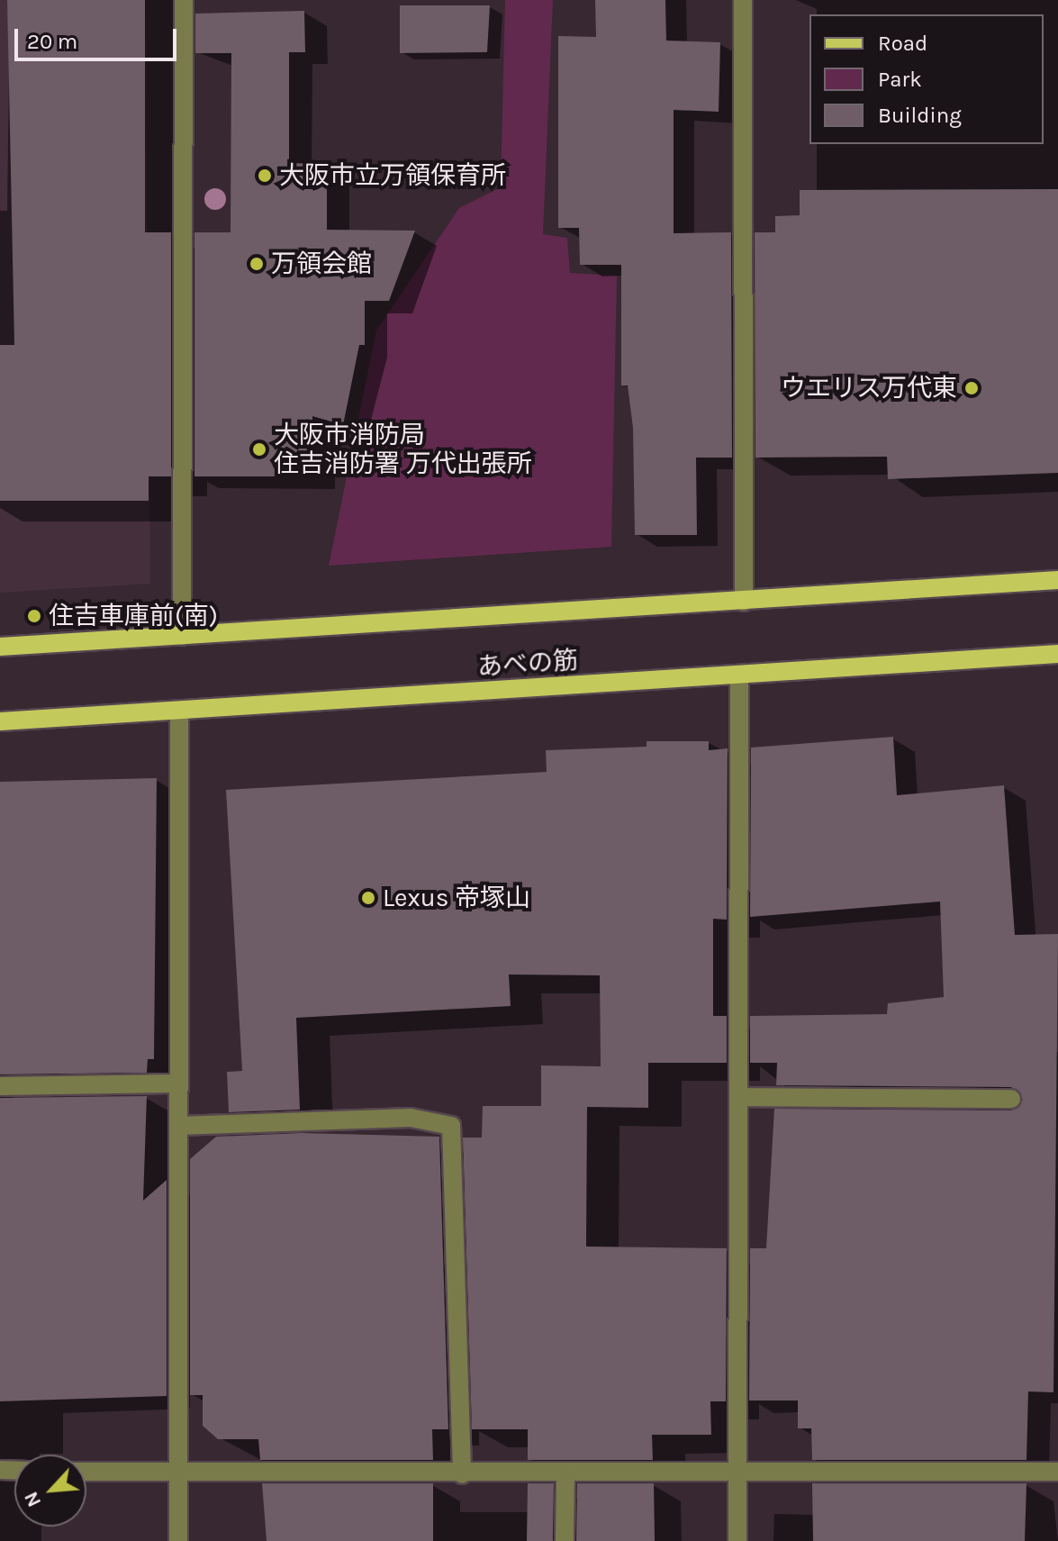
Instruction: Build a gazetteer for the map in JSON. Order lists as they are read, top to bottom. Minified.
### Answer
{"streets":{"main road":["あべの筋"]},"places":["大阪市立万領保育所","万領会館","ウエリス万代東","大阪市消防局 住吉消防署 万代出張所","住吉車庫前(南)","Lexus 帝塚山"],"legend":["Road","Park","Building"],"scale_bar":"20 m","north":"bottom left"}
